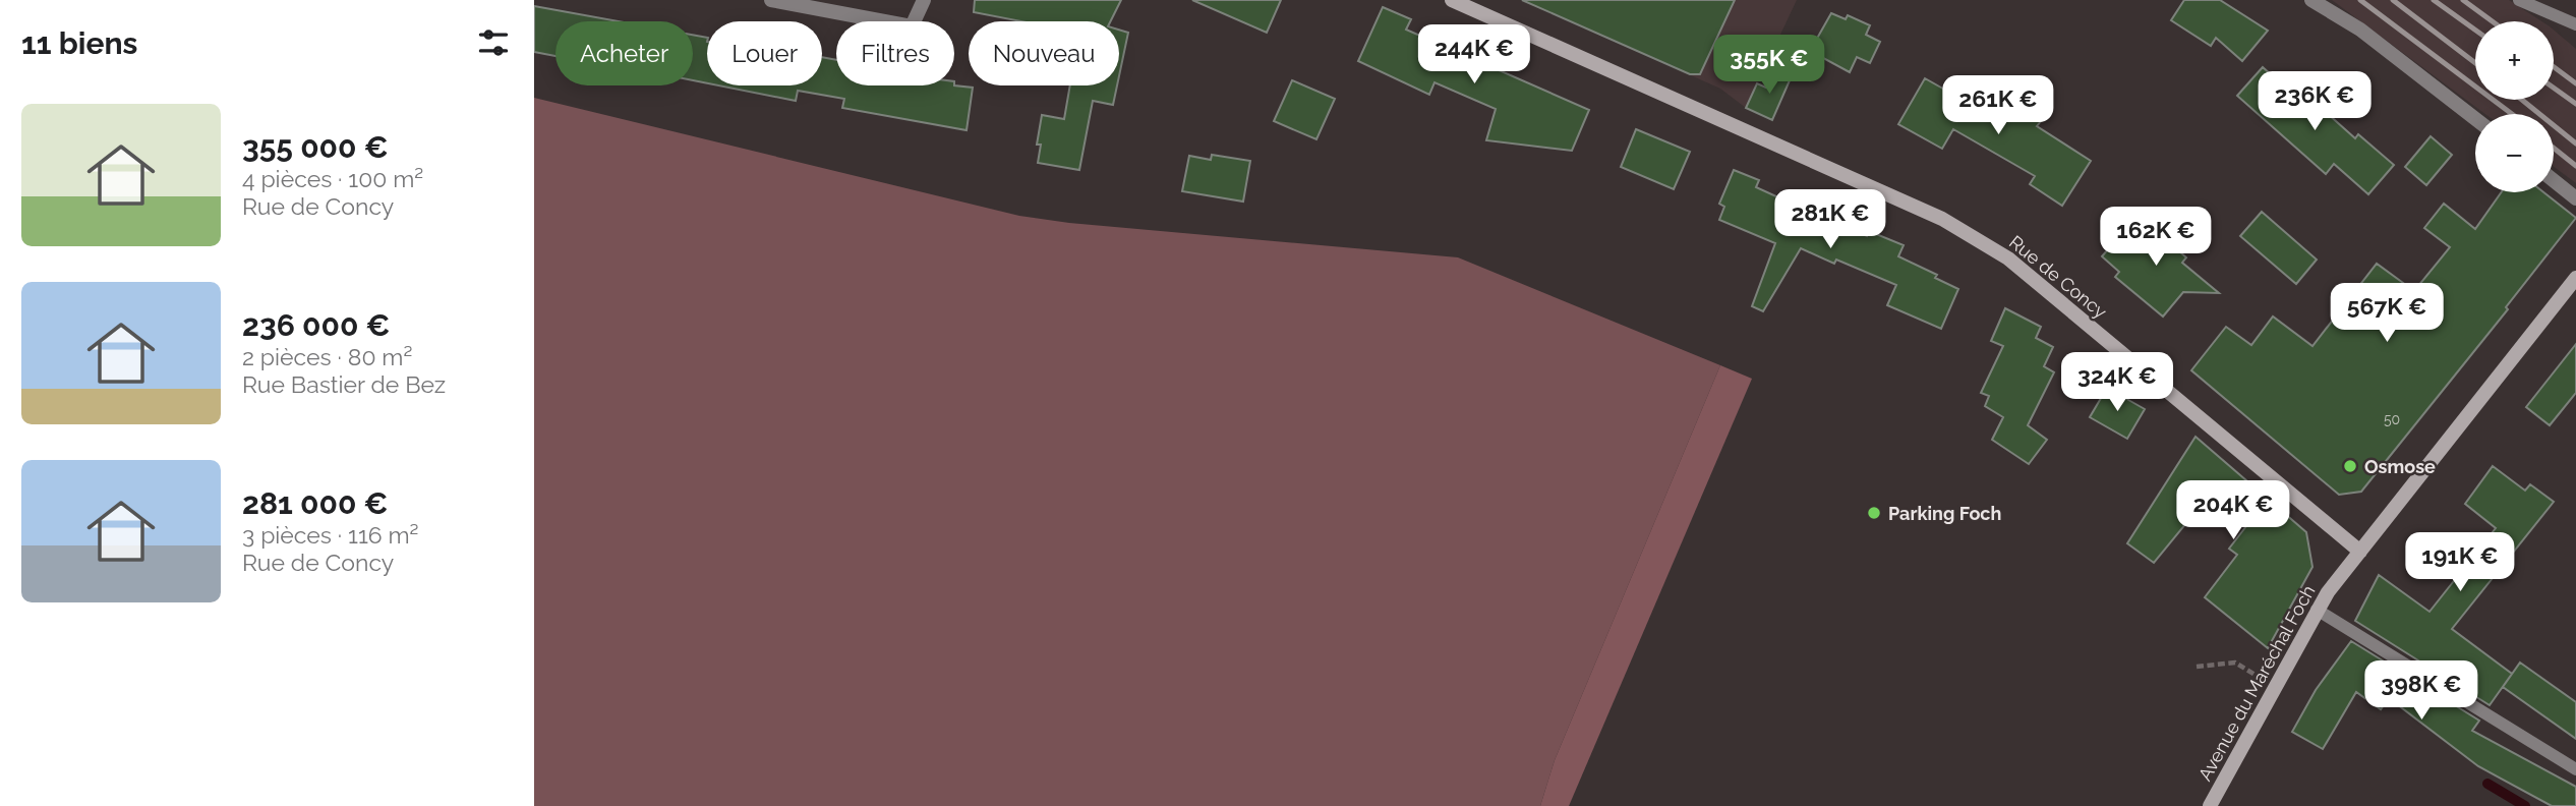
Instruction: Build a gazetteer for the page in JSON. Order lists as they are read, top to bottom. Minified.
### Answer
{"streets":{"street":["Rue de Concy","Avenue du Maréchal Foch"]},"crossings":[["Rue de Concy","Avenue du Maréchal Foch"]],"places":["Osmose","Parking Foch"],"house_numbers":["50"],"page":{"heading":"11 biens","map_buttons":["+","−"],"chip":["Acheter","Louer","Filtres","Nouveau"],"price":["244K €","355K €","236K €","261K €","281K €","162K €","567K €","324K €","204K €","191K €","398K €"],"list":[{"name":"355 000 €","note":"4 pièces · 100 m² · Rue de Concy"},{"name":"236 000 €","note":"2 pièces · 80 m² · Rue Bastier de Bez"},{"name":"281 000 €","note":"3 pièces · 116 m² · Rue de Concy"}]}}
